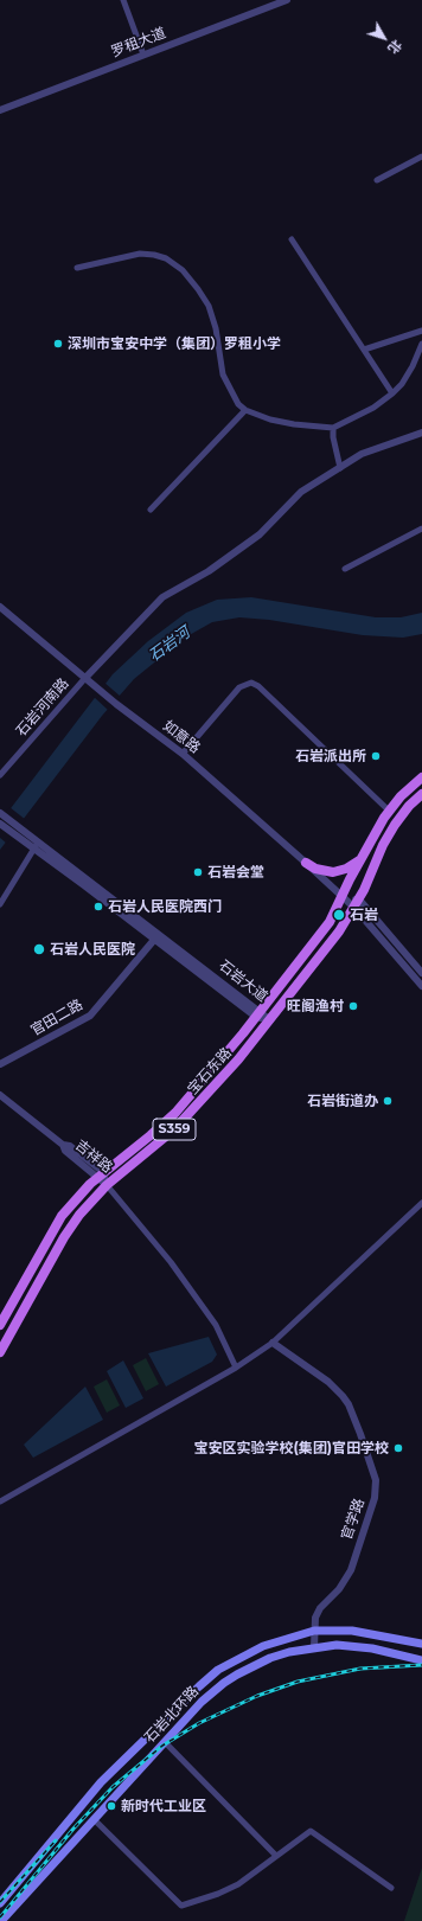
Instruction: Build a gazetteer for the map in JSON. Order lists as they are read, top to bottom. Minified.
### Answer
{"streets":{"main road":["宝石东路","S359","石岩北环路"],"street":["罗租大道","石岩河南路","如意路","石岩大道","官田二路","吉祥路","官学路"]},"crossings":[["石岩河南路","如意路"],["如意路","宝石东路"],["石岩大道","官田二路"],["石岩大道","宝石东路"],["宝石东路","吉祥路"],["官学路","石岩北环路"]],"water":["石岩河"],"places":["深圳市宝安中学（集团）罗租小学","石岩派出所","石岩会堂","石岩人民医院西门","石岩","石岩人民医院","旺阁渔村","石岩街道办","宝安区实验学校(集团)官田学校","新时代工业区"],"north":"bottom right"}
